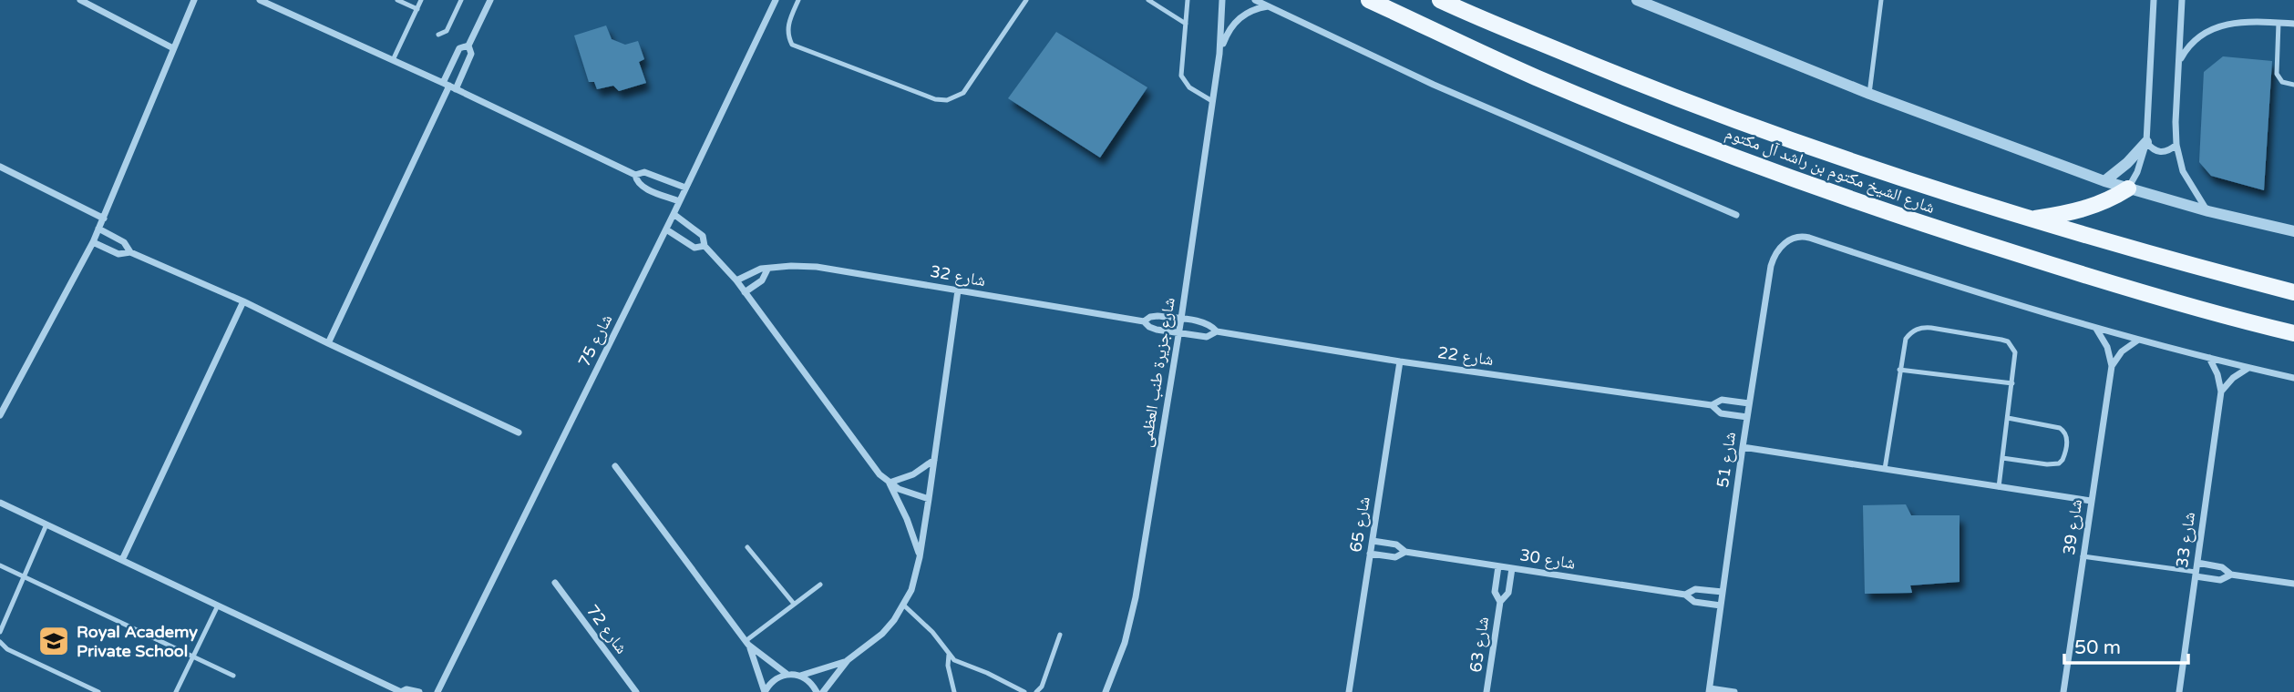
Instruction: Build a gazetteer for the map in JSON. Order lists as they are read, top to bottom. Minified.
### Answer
{"streets":{"main road":["شارع الشيخ مكتوم بن راشد آل مكتوم"],"street":["شارع 32","شارع 75","شارع 22","شارع جزيرة طنب العظمى","شارع 51","شارع 65","شارع 39","شارع 33","شارع 30","شارع 72","شارع 63"]},"crossings":[["شارع 32","شارع 22"],["شارع 32","شارع جزيرة طنب العظمى"],["شارع 22","شارع جزيرة طنب العظمى"],["شارع 22","شارع 51"],["شارع 22","شارع 65"],["شارع 51","شارع 39"],["شارع 51","شارع 30"],["شارع 65","شارع 30"],["شارع 30","شارع 63"]],"places":{"school or university":["Royal Academy Private School"]},"scale_bar":"50 m"}
